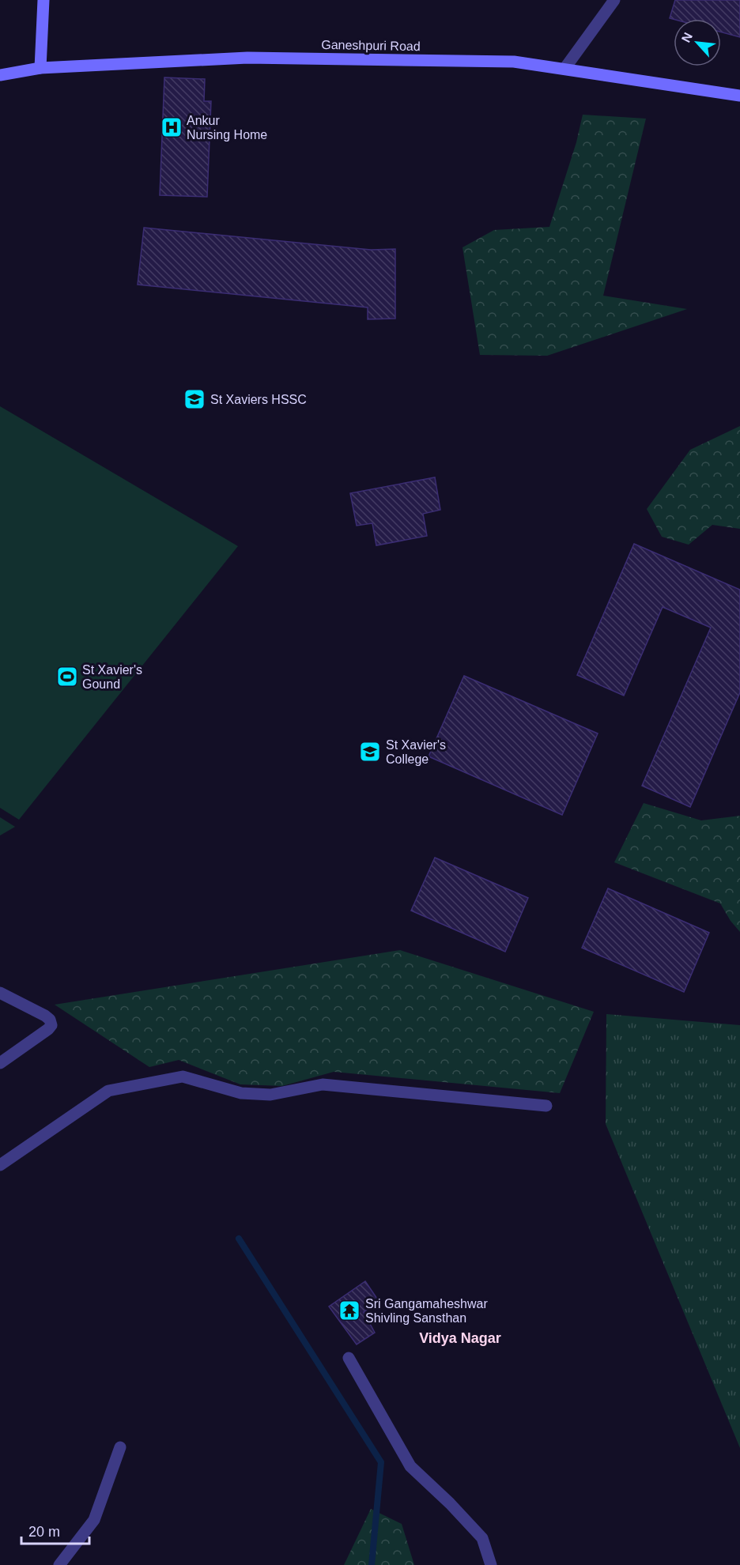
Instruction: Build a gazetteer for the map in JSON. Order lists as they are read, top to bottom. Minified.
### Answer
{"streets":{"street":["Ganeshpuri Road"]},"districts":["Vidya Nagar"],"places":{"hospital":["Ankur Nursing Home"],"school or university":["St Xaviers HSSC","St Xavier's College"],"sports":["St Xavier's Gound"],"temple":["Sri Gangamaheshwar Shivling Sansthan"]},"scale_bar":"20 m","north":"top left"}
